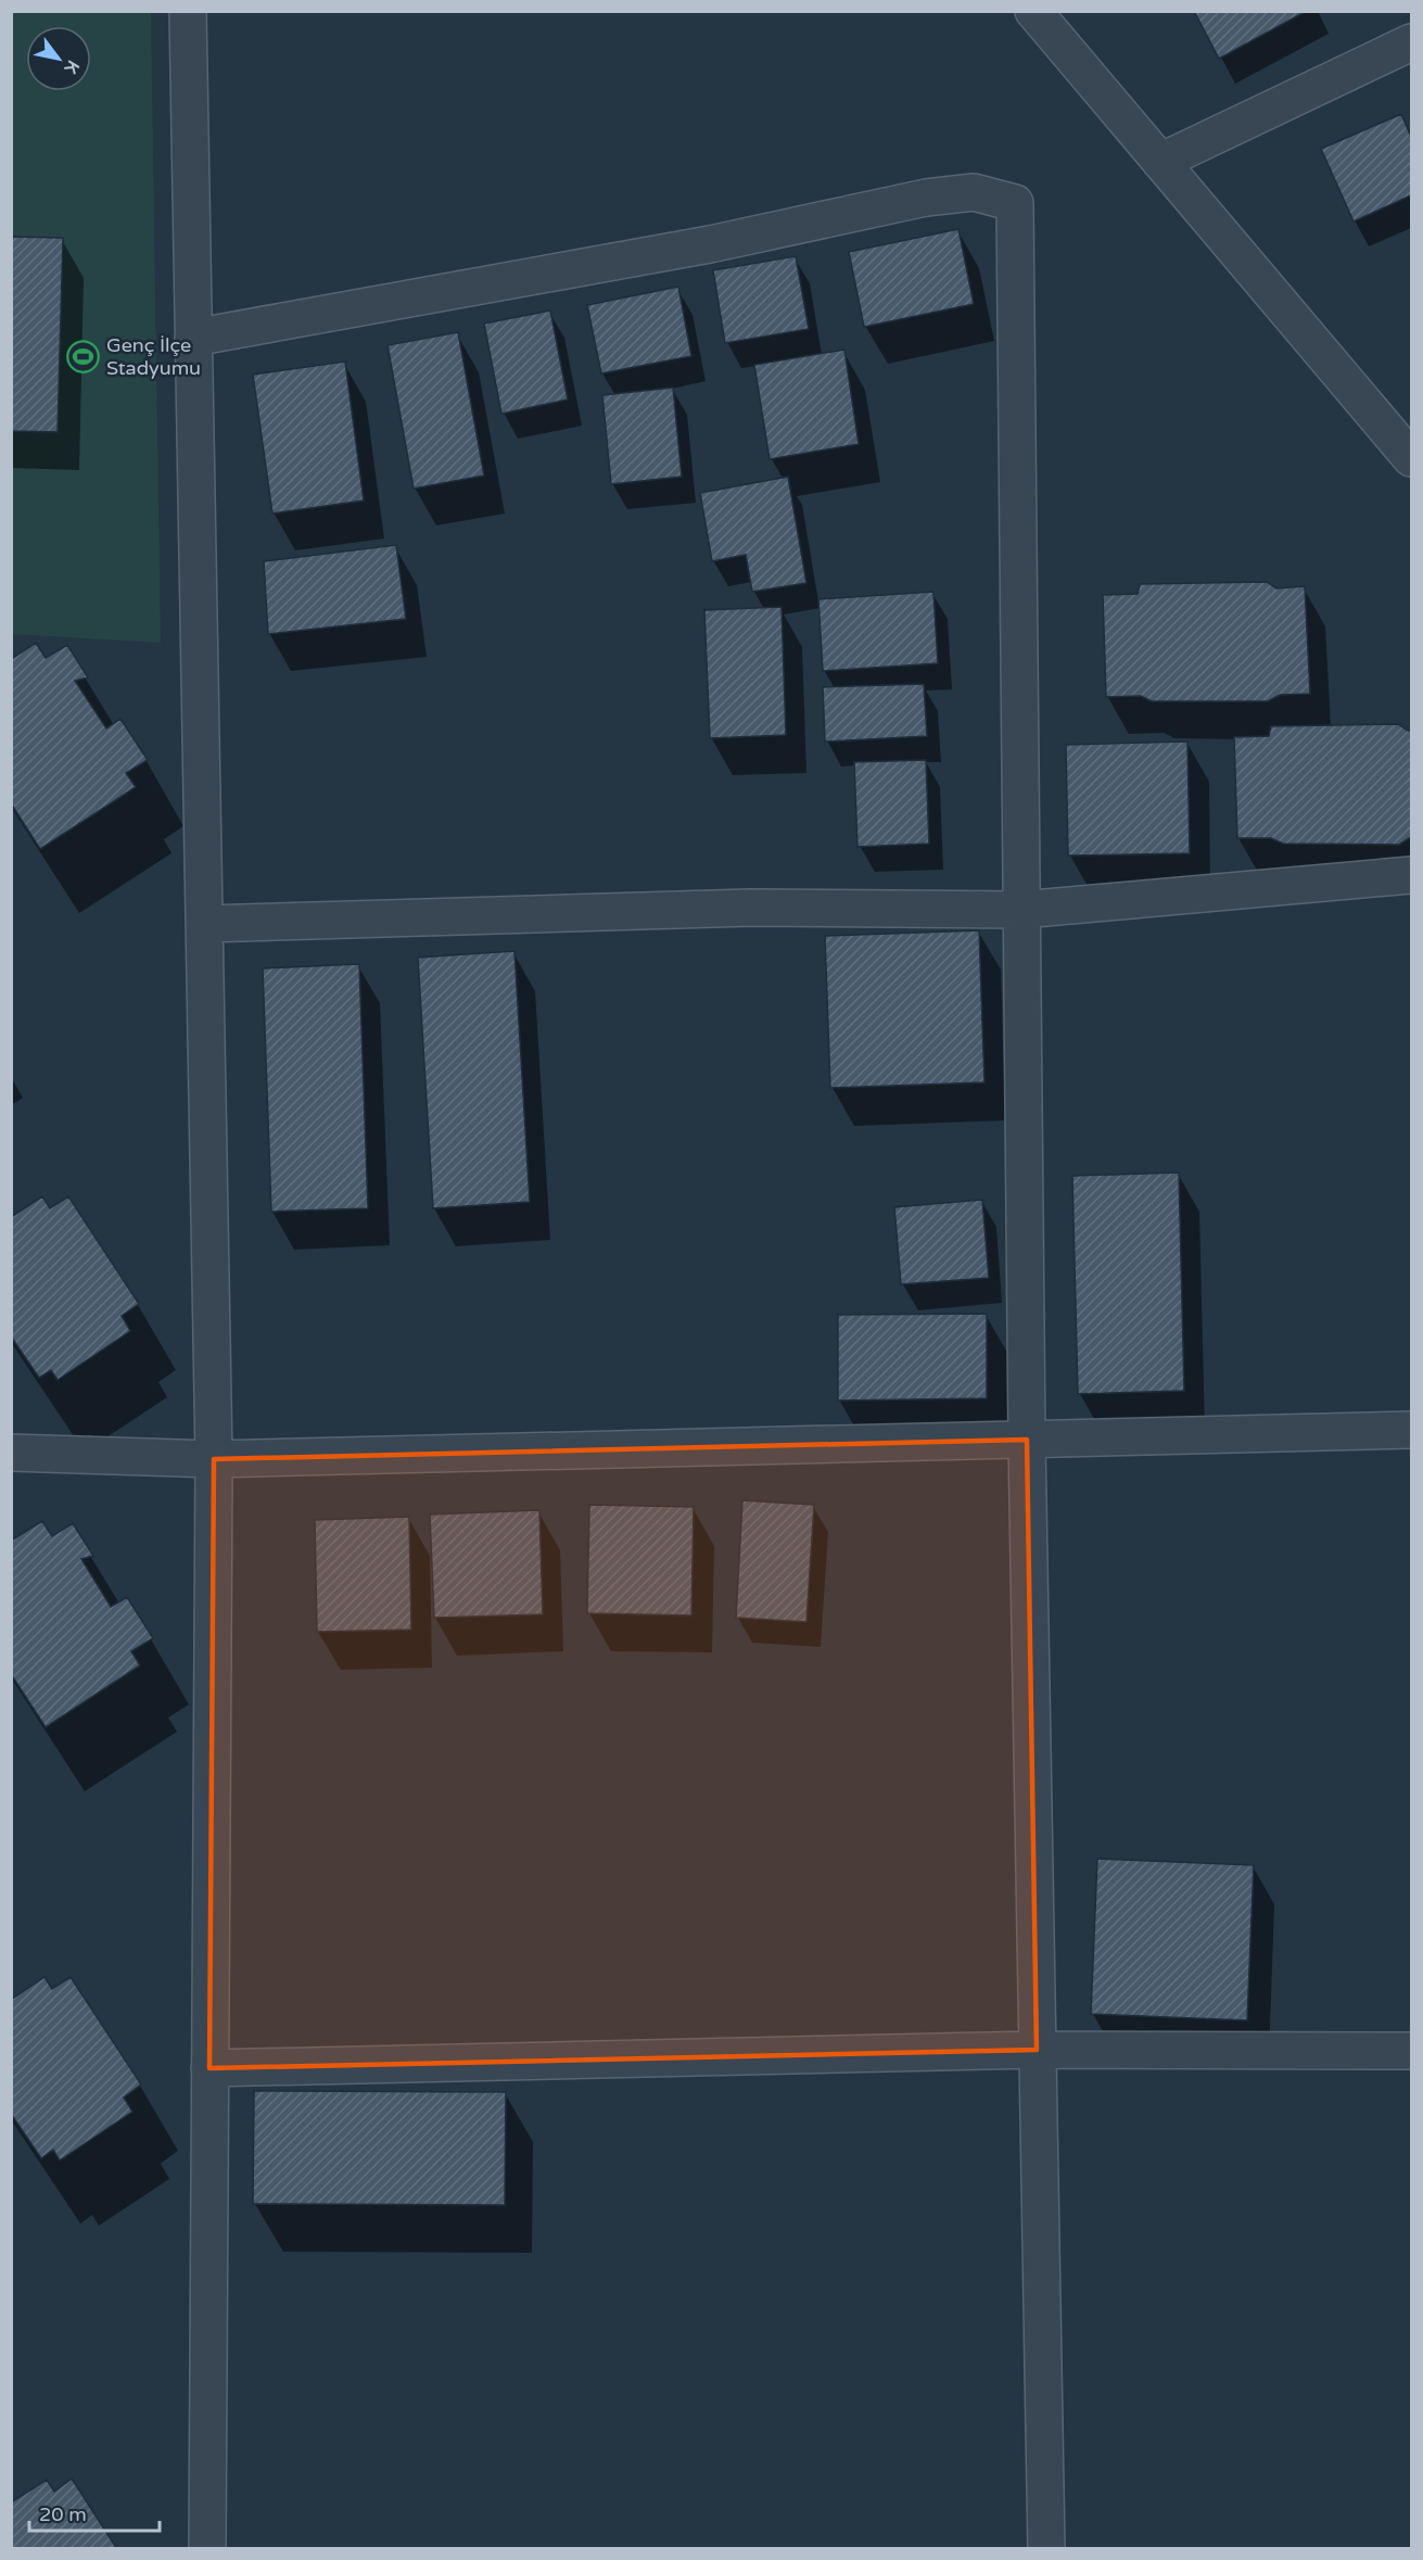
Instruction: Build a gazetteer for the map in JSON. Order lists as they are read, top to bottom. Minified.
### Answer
{"places":{"sports":["Genç İlçe Stadyumu"]},"scale_bar":"20 m","north":"bottom right"}
